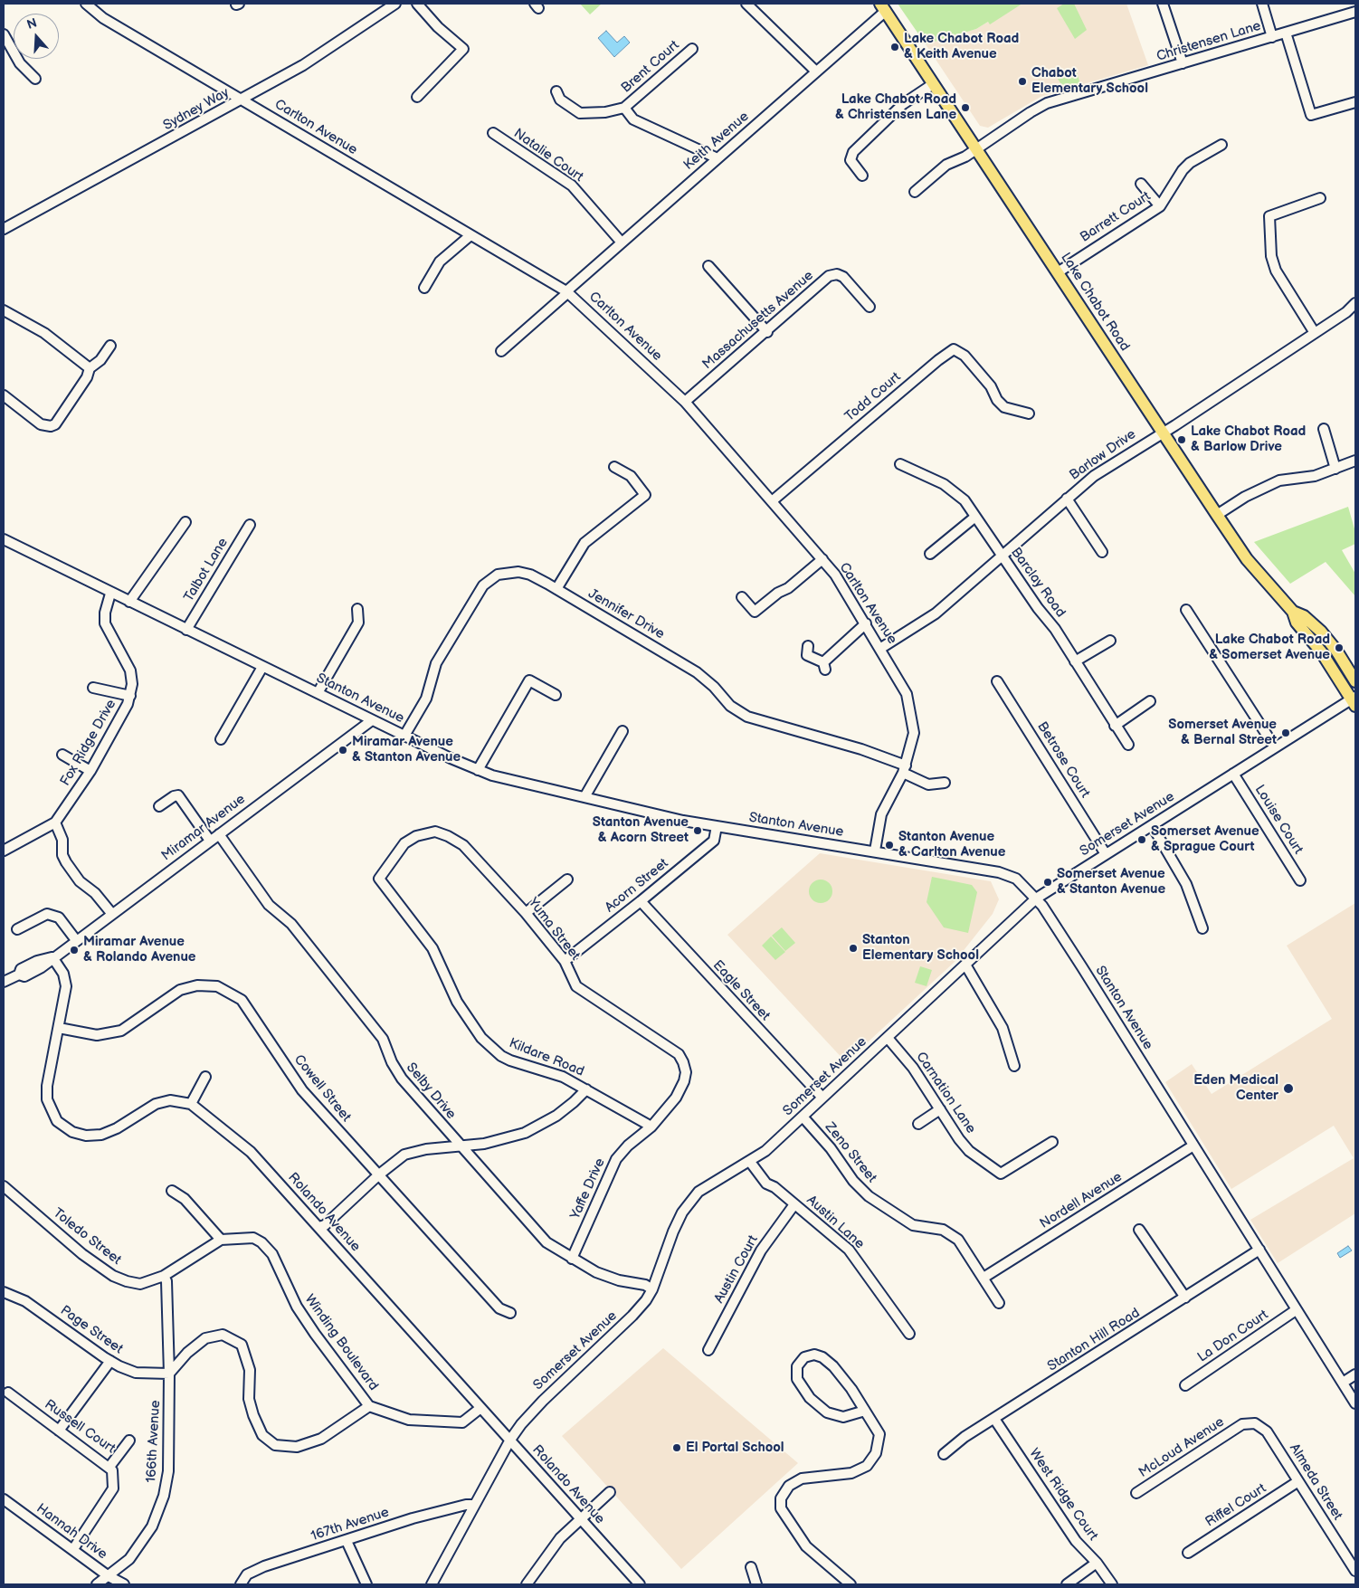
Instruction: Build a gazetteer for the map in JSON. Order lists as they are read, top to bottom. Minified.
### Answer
{"streets":{"main road":["Lake Chabot Road"],"street":["Christensen Lane","Brent Court","Sydney Way","Carlton Avenue","Keith Avenue","Natalie Court","Barrett Court","Massachusetts Avenue","Todd Court","Barlow Drive","Talbot Lane","Barclay Road","Jennifer Drive","Stanton Avenue","Fox Ridge Drive","Betrose Court","Louise Court","Somerset Avenue","Miramar Avenue","Acorn Street","Yuma Street","Eagle Street","Kildare Road","Cowell Street","Selby Drive","Carnation Lane","Zeno Street","Yaffe Drive","Nordell Avenue","Rolando Avenue","Austin Lane","Toledo Street","Austin Court","Page Street","La Don Court","Stanton Hill Road","Winding Boulevard","Russell Court","166th Avenue","McLoud Avenue","Almeda Street","West Ridge Court","Riffel Court","167th Avenue","Hannah Drive"]},"crossings":[["Christensen Lane","Lake Chabot Road"],["Sydney Way","Carlton Avenue"],["Carlton Avenue","Keith Avenue"],["Carlton Avenue","Massachusetts Avenue"],["Carlton Avenue","Todd Court"],["Carlton Avenue","Barlow Drive"],["Carlton Avenue","Jennifer Drive"],["Carlton Avenue","Stanton Avenue"],["Keith Avenue","Natalie Court"],["Keith Avenue","Lake Chabot Road"],["Barrett Court","Lake Chabot Road"],["Lake Chabot Road","Barlow Drive"],["Lake Chabot Road","Somerset Avenue"],["Barlow Drive","Barclay Road"],["Talbot Lane","Stanton Avenue"],["Jennifer Drive","Stanton Avenue"],["Stanton Avenue","Fox Ridge Drive"],["Stanton Avenue","Somerset Avenue"],["Stanton Avenue","Miramar Avenue"],["Stanton Avenue","Acorn Street"],["Stanton Avenue","Nordell Avenue"],["Stanton Avenue","La Don Court"],["Stanton Avenue","Stanton Hill Road"],["Betrose Court","Somerset Avenue"],["Louise Court","Somerset Avenue"],["Somerset Avenue","Eagle Street"],["Somerset Avenue","Selby Drive"],["Somerset Avenue","Carnation Lane"],["Somerset Avenue","Zeno Street"],["Somerset Avenue","Rolando Avenue"],["Somerset Avenue","Austin Lane"],["Somerset Avenue","167th Avenue"],["Miramar Avenue","Selby Drive"],["Acorn Street","Yuma Street"],["Acorn Street","Eagle Street"],["Yuma Street","Kildare Road"],["Yuma Street","Yaffe Drive"],["Kildare Road","Yaffe Drive"],["Selby Drive","Yaffe Drive"],["Zeno Street","Nordell Avenue"],["Rolando Avenue","Winding Boulevard"],["Austin Lane","Austin Court"],["Toledo Street","Winding Boulevard"],["Toledo Street","166th Avenue"],["Page Street","166th Avenue"],["Stanton Hill Road","West Ridge Court"],["Winding Boulevard","166th Avenue"],["166th Avenue","Hannah Drive"],["McLoud Avenue","Almeda Street"],["Almeda Street","Riffel Court"]],"places":["Lake Chabot Road & Keith Avenue","Chabot Elementary School","Lake Chabot Road & Christensen Lane","Lake Chabot Road & Barlow Drive","Lake Chabot Road & Somerset Avenue","Somerset Avenue & Bernal Street","Miramar Avenue & Stanton Avenue","Stanton Avenue & Acorn Street","Somerset Avenue & Sprague Court","Stanton Avenue & Carlton Avenue","Somerset Avenue & Stanton Avenue","Stanton Elementary School","Miramar Avenue & Rolando Avenue","Eden Medical Center","El Portal School"],"north":"top"}
